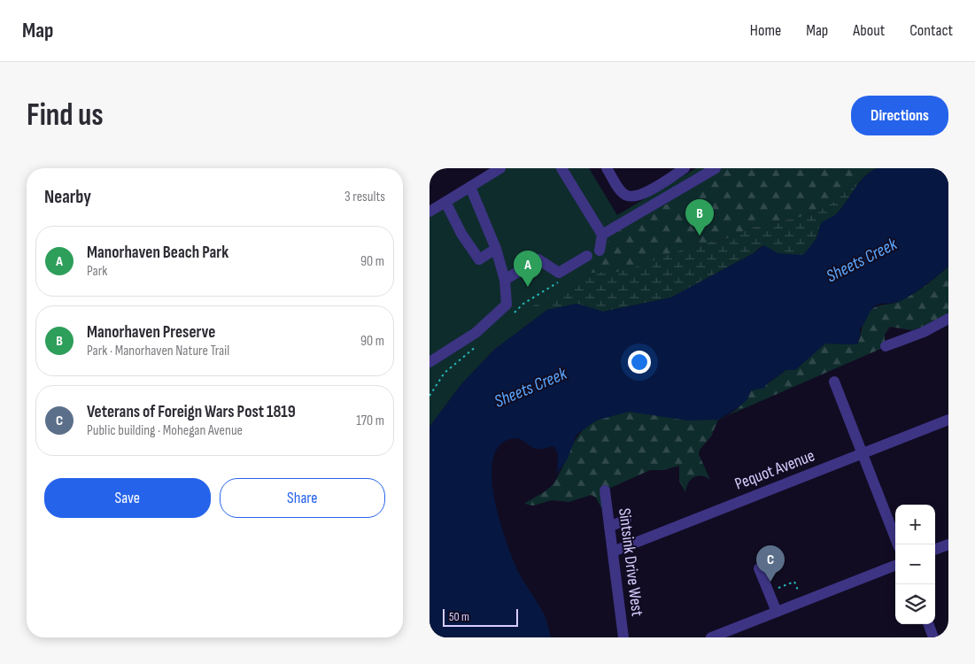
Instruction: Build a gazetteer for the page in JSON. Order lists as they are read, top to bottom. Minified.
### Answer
{"streets":{"street":["Pequot Avenue","Sintsink Drive West"]},"crossings":[["Pequot Avenue","Sintsink Drive West"]],"water":["Sheets Creek"],"scale_bar":"50 m","page":{"header":"Map","nav":["Home","Map","About","Contact"],"buttons":["Directions",["Save","Share"]],"title":"Find us","heading":["Nearby","3 results"],"pins":["B","A","C"],"list":[{"mark":"A","name":"Manorhaven Beach Park","note":"Park","value":"90 m"},{"mark":"B","name":"Manorhaven Preserve","note":"Park · Manorhaven Nature Trail","value":"90 m"},{"mark":"C","name":"Veterans of Foreign Wars Post 1819","note":"Public building · Mohegan Avenue","value":"170 m"}],"map_buttons":["+","−"],"scale":"50 m"}}
